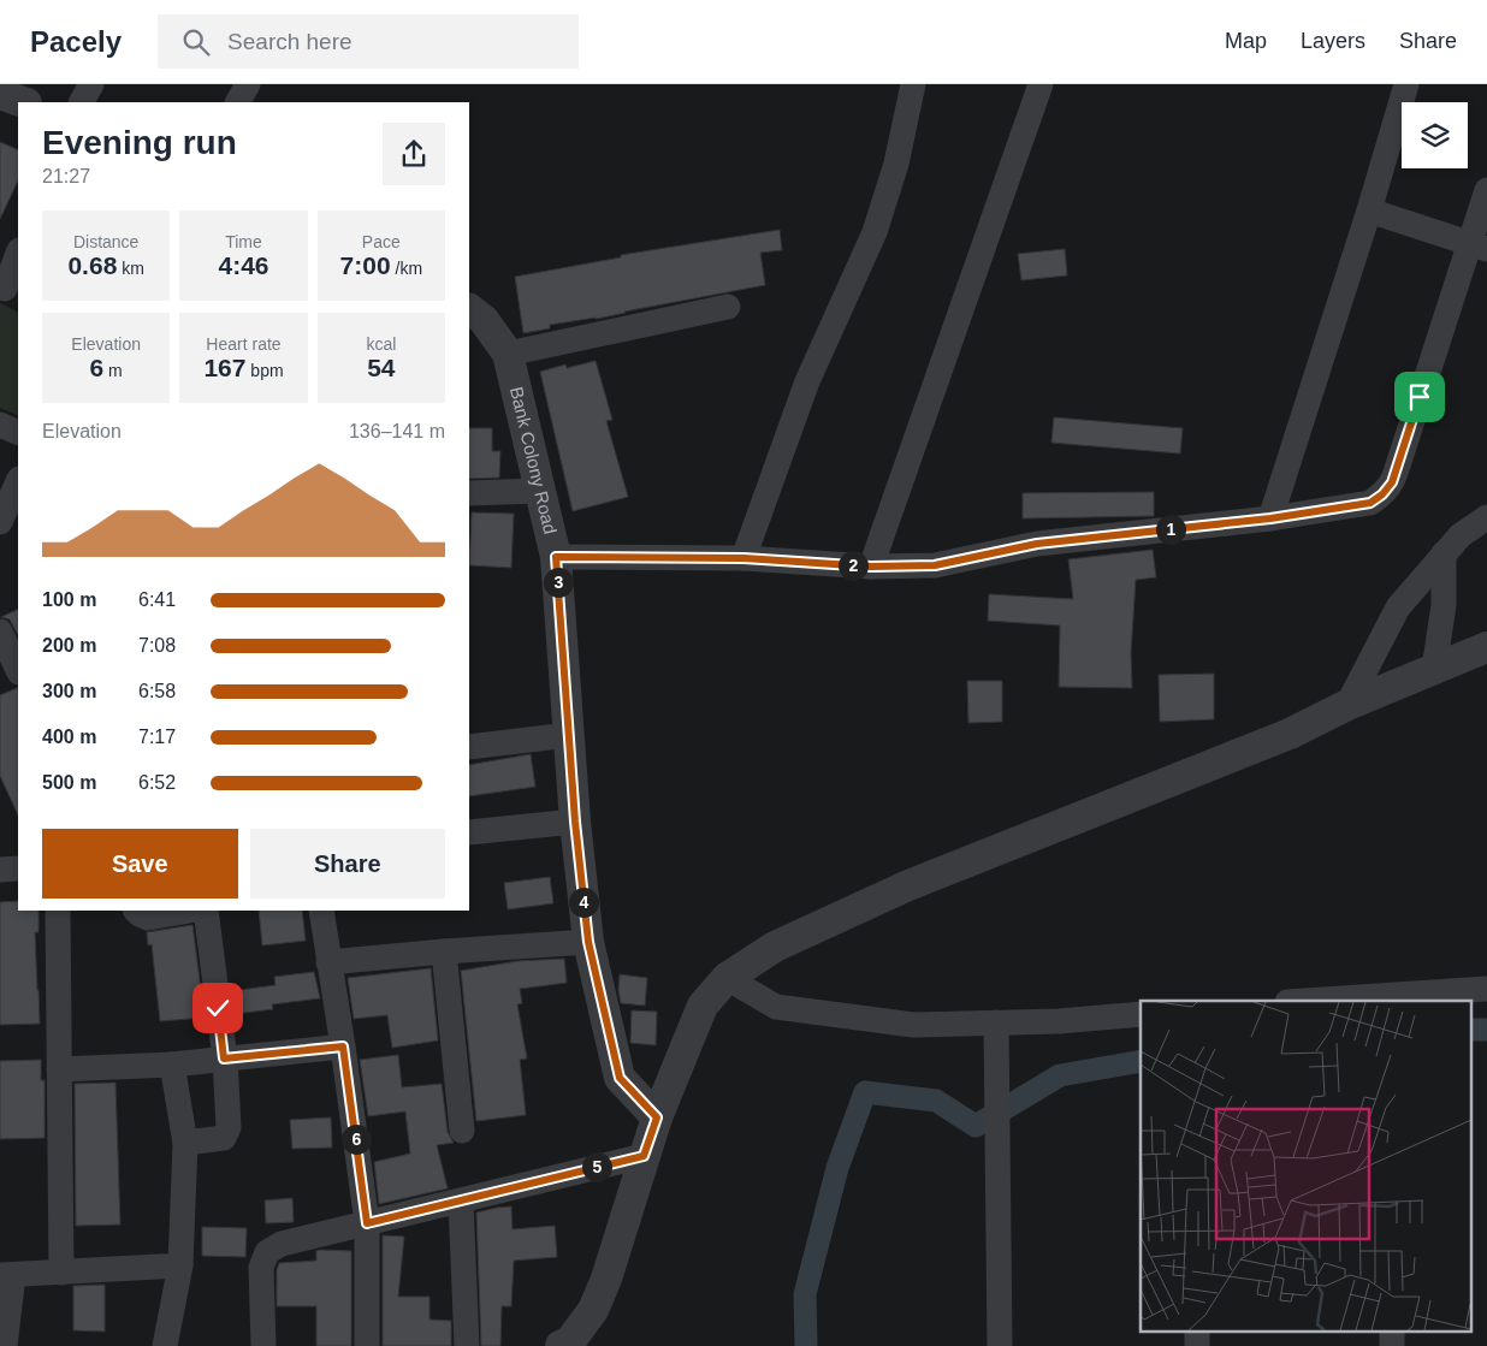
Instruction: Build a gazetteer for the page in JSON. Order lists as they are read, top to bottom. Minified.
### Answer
{"streets":{"street":["Bank Colony Road"]},"page":{"header":"Pacely","search":"Search here","nav":["Map","Layers","Share"],"heading":["Evening run","21:27"],"stats":[["Distance","0.68 km"],["Time","4:46"],["Pace","7:00 /km"],["Elevation","6 m"],["Heart rate","167 bpm"],["kcal","54"]],"chart":["Elevation","136–141 m"],"pins":["1","2","3","4","6","5"],"list":[{"name":"100 m","note":"6:41"},{"name":"200 m","note":"7:08"},{"name":"300 m","note":"6:58"},{"name":"400 m","note":"7:17"},{"name":"500 m","note":"6:52"}],"buttons":["Save","Share"]}}
